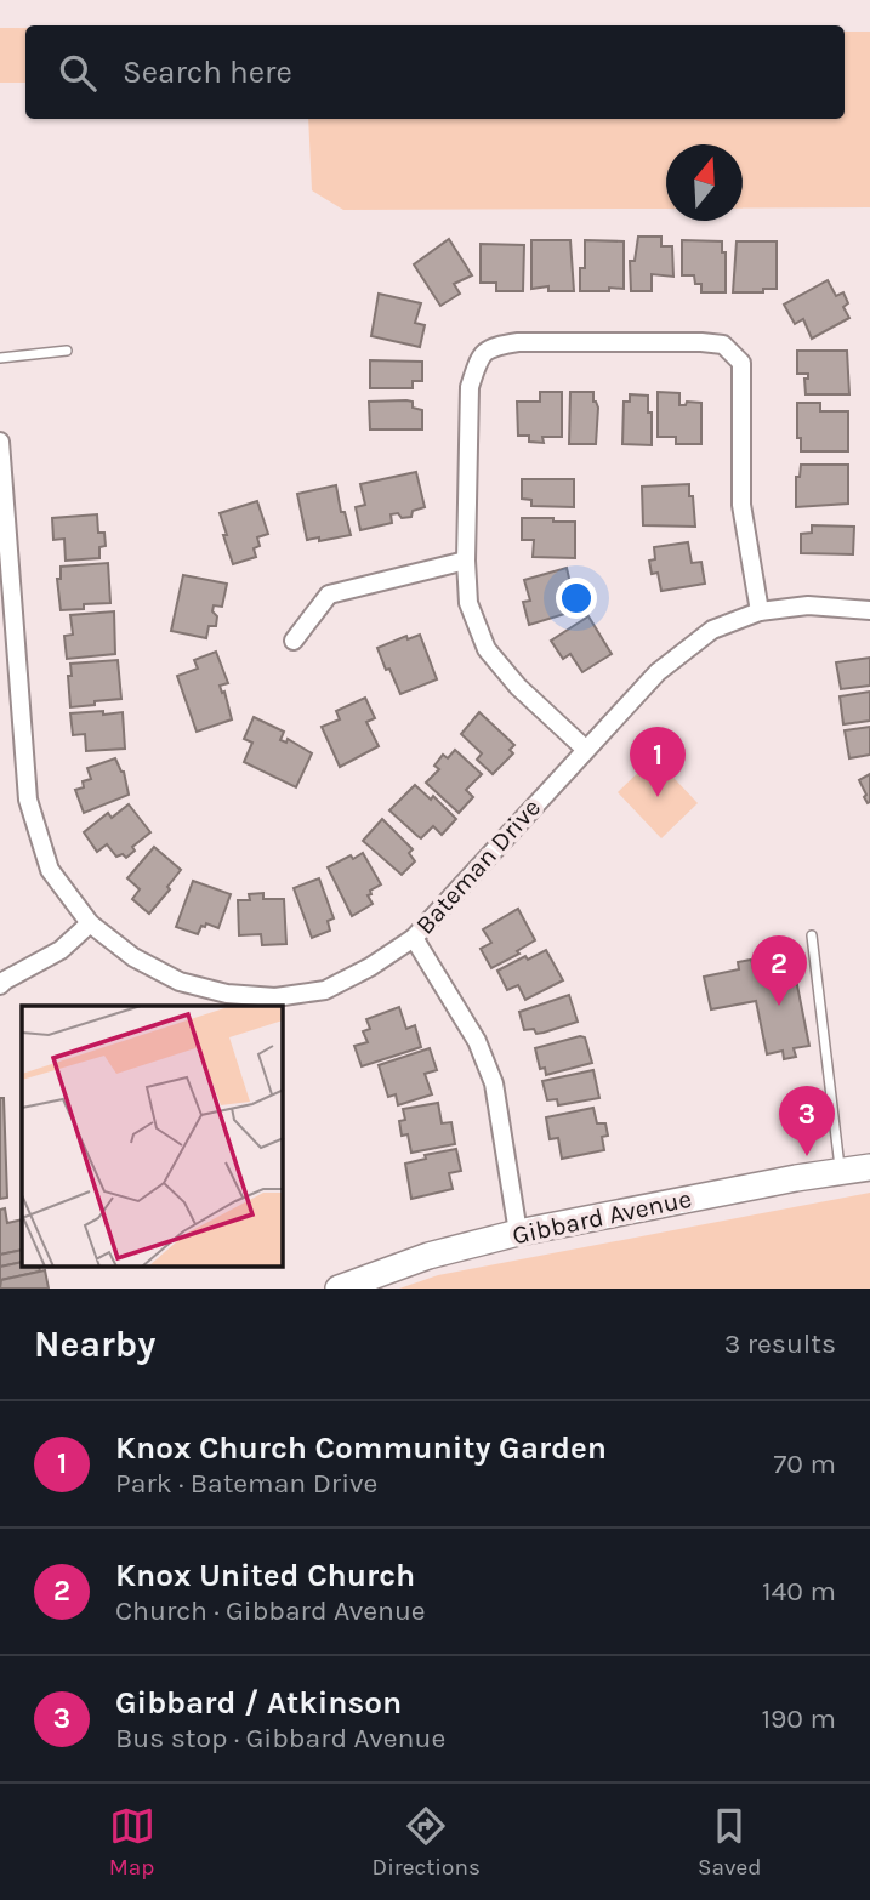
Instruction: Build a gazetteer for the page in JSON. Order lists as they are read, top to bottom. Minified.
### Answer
{"streets":{"street":["Bateman Drive","Gibbard Avenue"]},"north":"top","page":{"search":"Search here","pins":["1","2","3"],"heading":["Nearby","3 results"],"list":[{"mark":"1","name":"Knox Church Community Garden","note":"Park · Bateman Drive","value":"70 m"},{"mark":"2","name":"Knox United Church","note":"Church · Gibbard Avenue","value":"140 m"},{"mark":"3","name":"Gibbard / Atkinson","note":"Bus stop · Gibbard Avenue","value":"190 m"}],"nav":["Map","Directions","Saved"]}}
